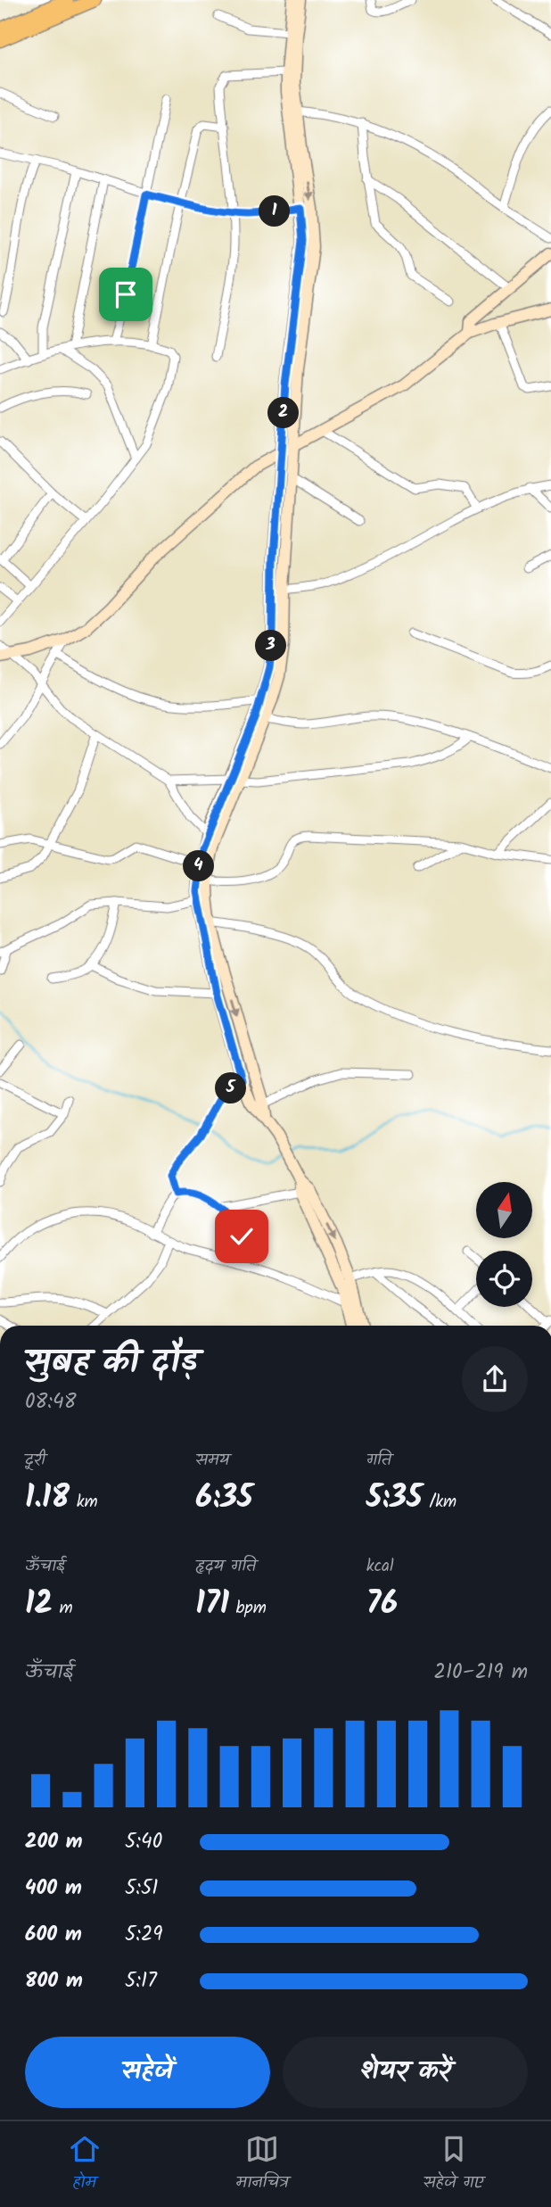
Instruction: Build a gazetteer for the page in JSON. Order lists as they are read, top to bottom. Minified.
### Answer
{"north":"top","page":{"pins":["1","2","3","4","5"],"heading":["सुबह की दौड़","08:48"],"stats":[["दूरी","1.18 km"],["समय","6:35"],["गति","5:35 /km"],["ऊँचाई","12 m"],["हृदय गति","171 bpm"],["kcal","76"]],"chart":["ऊँचाई","210–219 m"],"list":[{"name":"200 m","note":"5:40"},{"name":"400 m","note":"5:51"},{"name":"600 m","note":"5:29"},{"name":"800 m","note":"5:17"}],"buttons":["सहेजें","शेयर करें"],"tabs":["होम","मानचित्र","सहेजे गए"]}}
